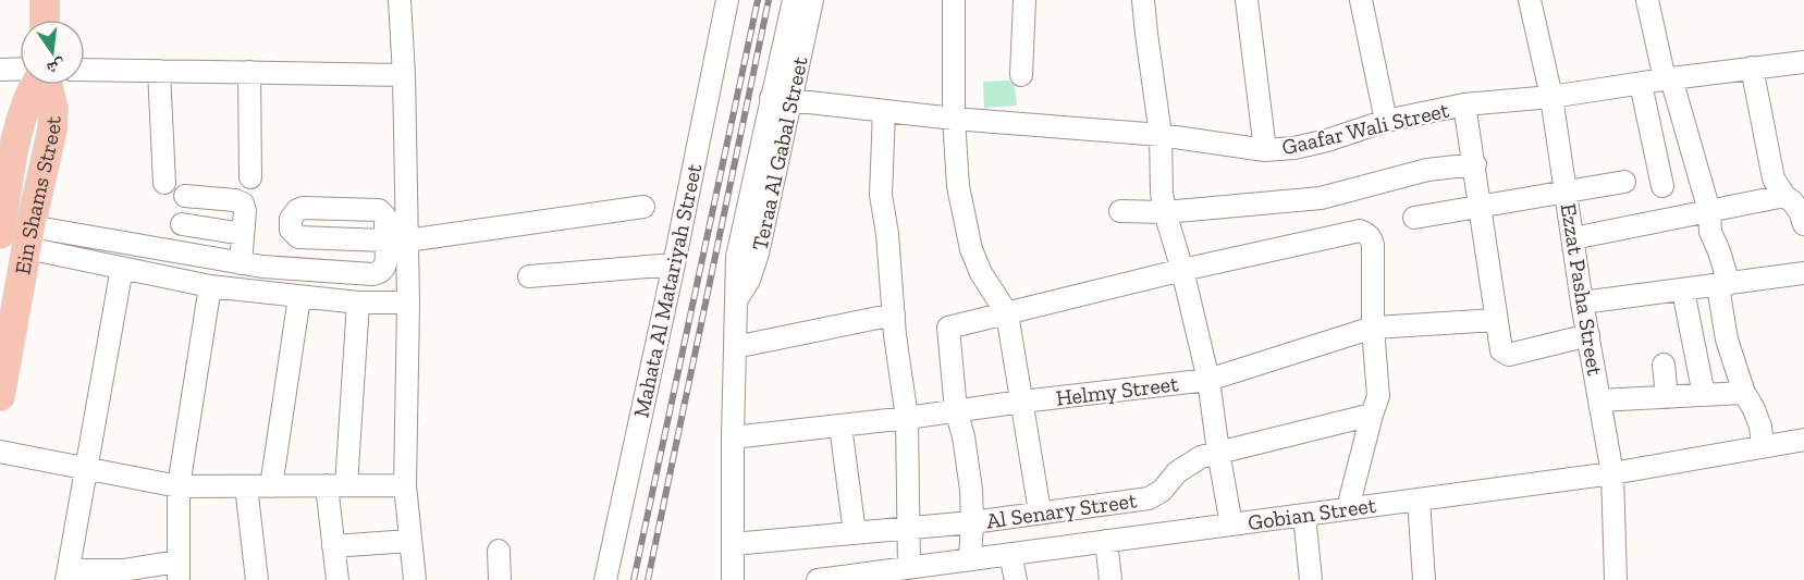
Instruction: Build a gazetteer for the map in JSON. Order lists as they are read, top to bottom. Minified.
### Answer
{"streets":{"main road":["Ein Shams Street"],"street":["Gaafar Wali Street","Teraa Al Gabal Street","Ezzat Pasha Street","Mahata Al Matariyah Street","Helmy Street","Al Senary Street","Gobian Street"]},"crossings":[["Gaafar Wali Street","Teraa Al Gabal Street"],["Gaafar Wali Street","Ezzat Pasha Street"],["Teraa Al Gabal Street","Helmy Street"],["Teraa Al Gabal Street","Al Senary Street"],["Ezzat Pasha Street","Gobian Street"]],"north":"bottom"}
